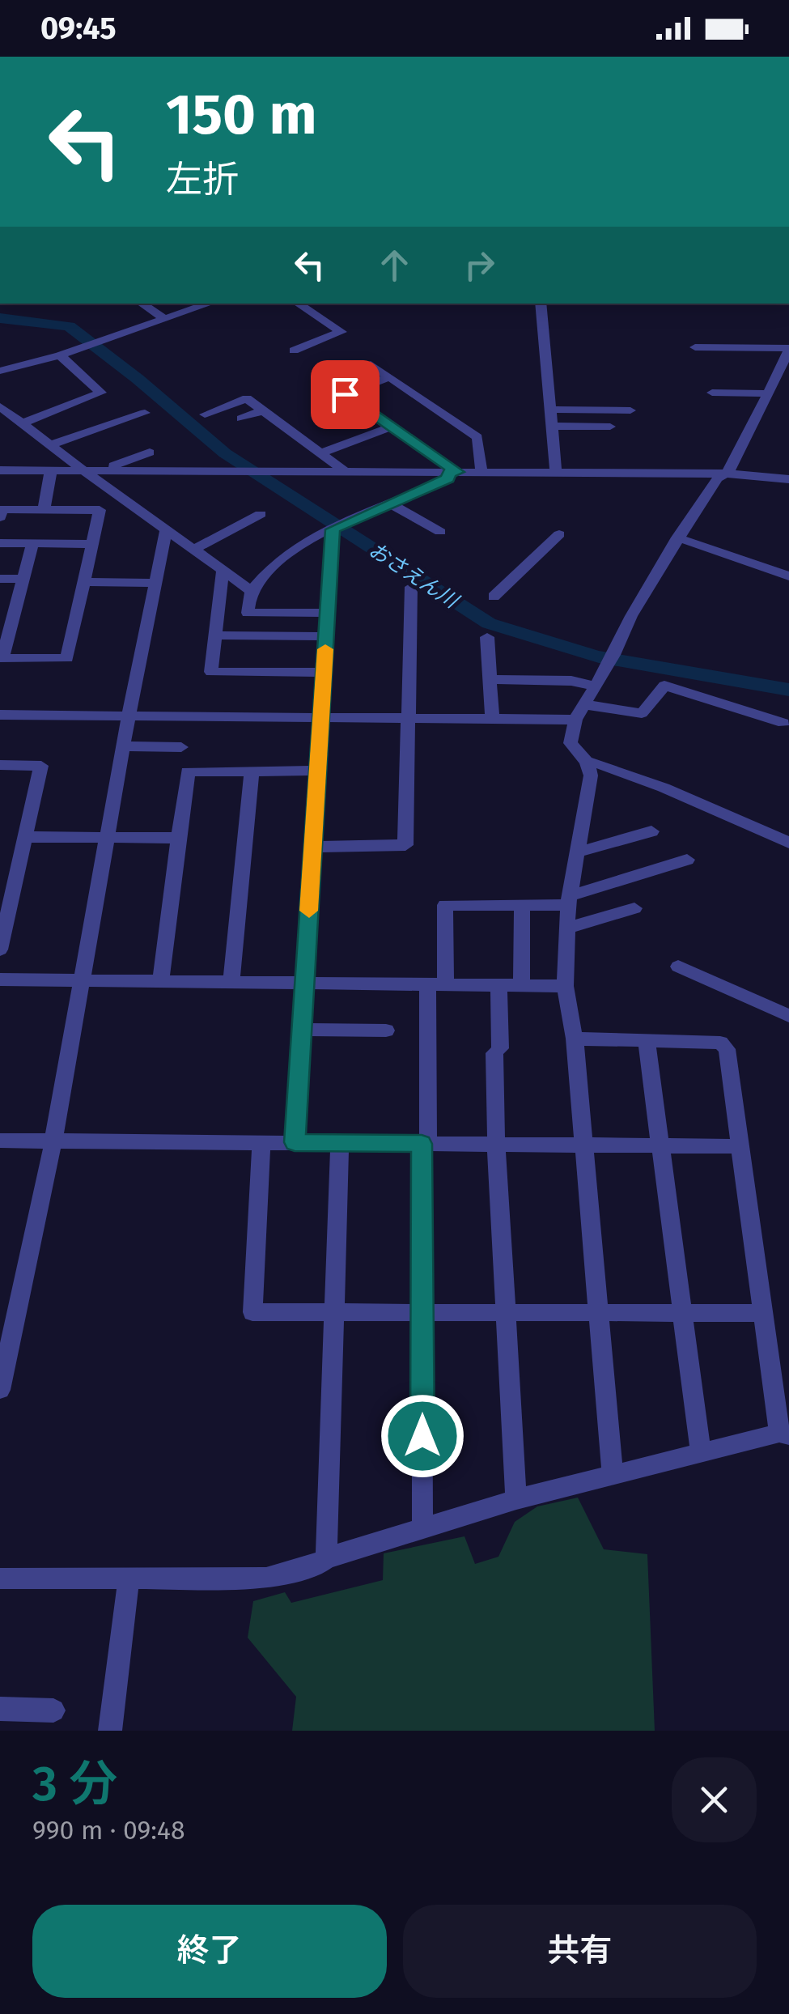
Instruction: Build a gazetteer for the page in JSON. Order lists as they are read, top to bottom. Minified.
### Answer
{"water":["おさえん川"],"page":{"status":"09:45","turn":["150 m","左折"],"heading":["3 分","990 m · 09:48"],"buttons":["終了","共有"]}}
